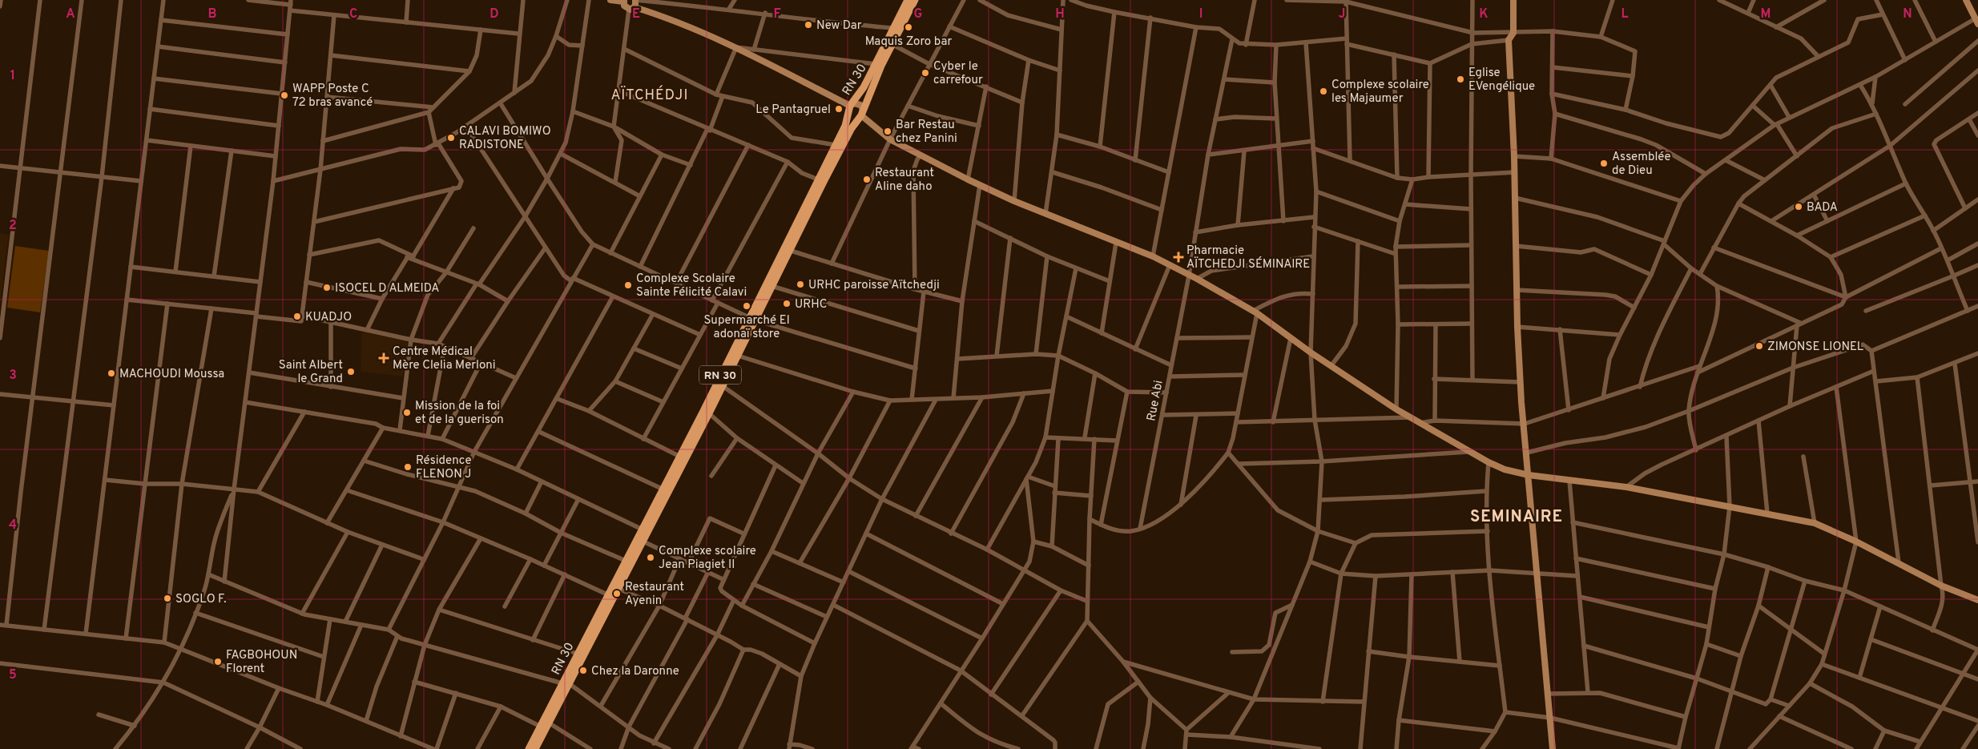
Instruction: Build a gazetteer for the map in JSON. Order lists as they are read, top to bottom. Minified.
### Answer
{"streets":{"main road":["RN 30"],"street":["Rue Abi"]},"districts":["AÏTCHÉDJI","SEMINAIRE"],"places":{"other":["New Dar","Maquis Zoro bar","Cyber le carrefour","Eglise EVengélique","Complexe scolaire les Majaumer","WAPP Poste C 72 bras avancé","Le Pantagruel","Bar Restau chez Panini","CALAVI BOMIWO RADISTONE","Assemblée de Dieu","Restaurant Aline daho","BADA","URHC paroisse Aïtchedji","Complexe Scolaire Sainte Félicité Calavi","ISOCEL D ALMEIDA","URHC","Supermarché El adonaï store","KUADJO","ZIMONSE LIONEL","Saint Albert le Grand","MACHOUDI Moussa","Mission de la foi et de la guerison","Résidence FLENON J","Complexe scolaire Jean Piagiet II","Restaurant Ayenin","SOGLO F.","FAGBOHOUN Florent","Chez la Daronne"],"health":["Pharmacie AÏTCHEDJI SÉMINAIRE","Centre Médical Mère Clelia Merloni"]},"grid":{"columns":["A","B","C","D","E","F","G","H","I","J","K","L","M","N"],"rows":["1","2","3","4","5"]}}
